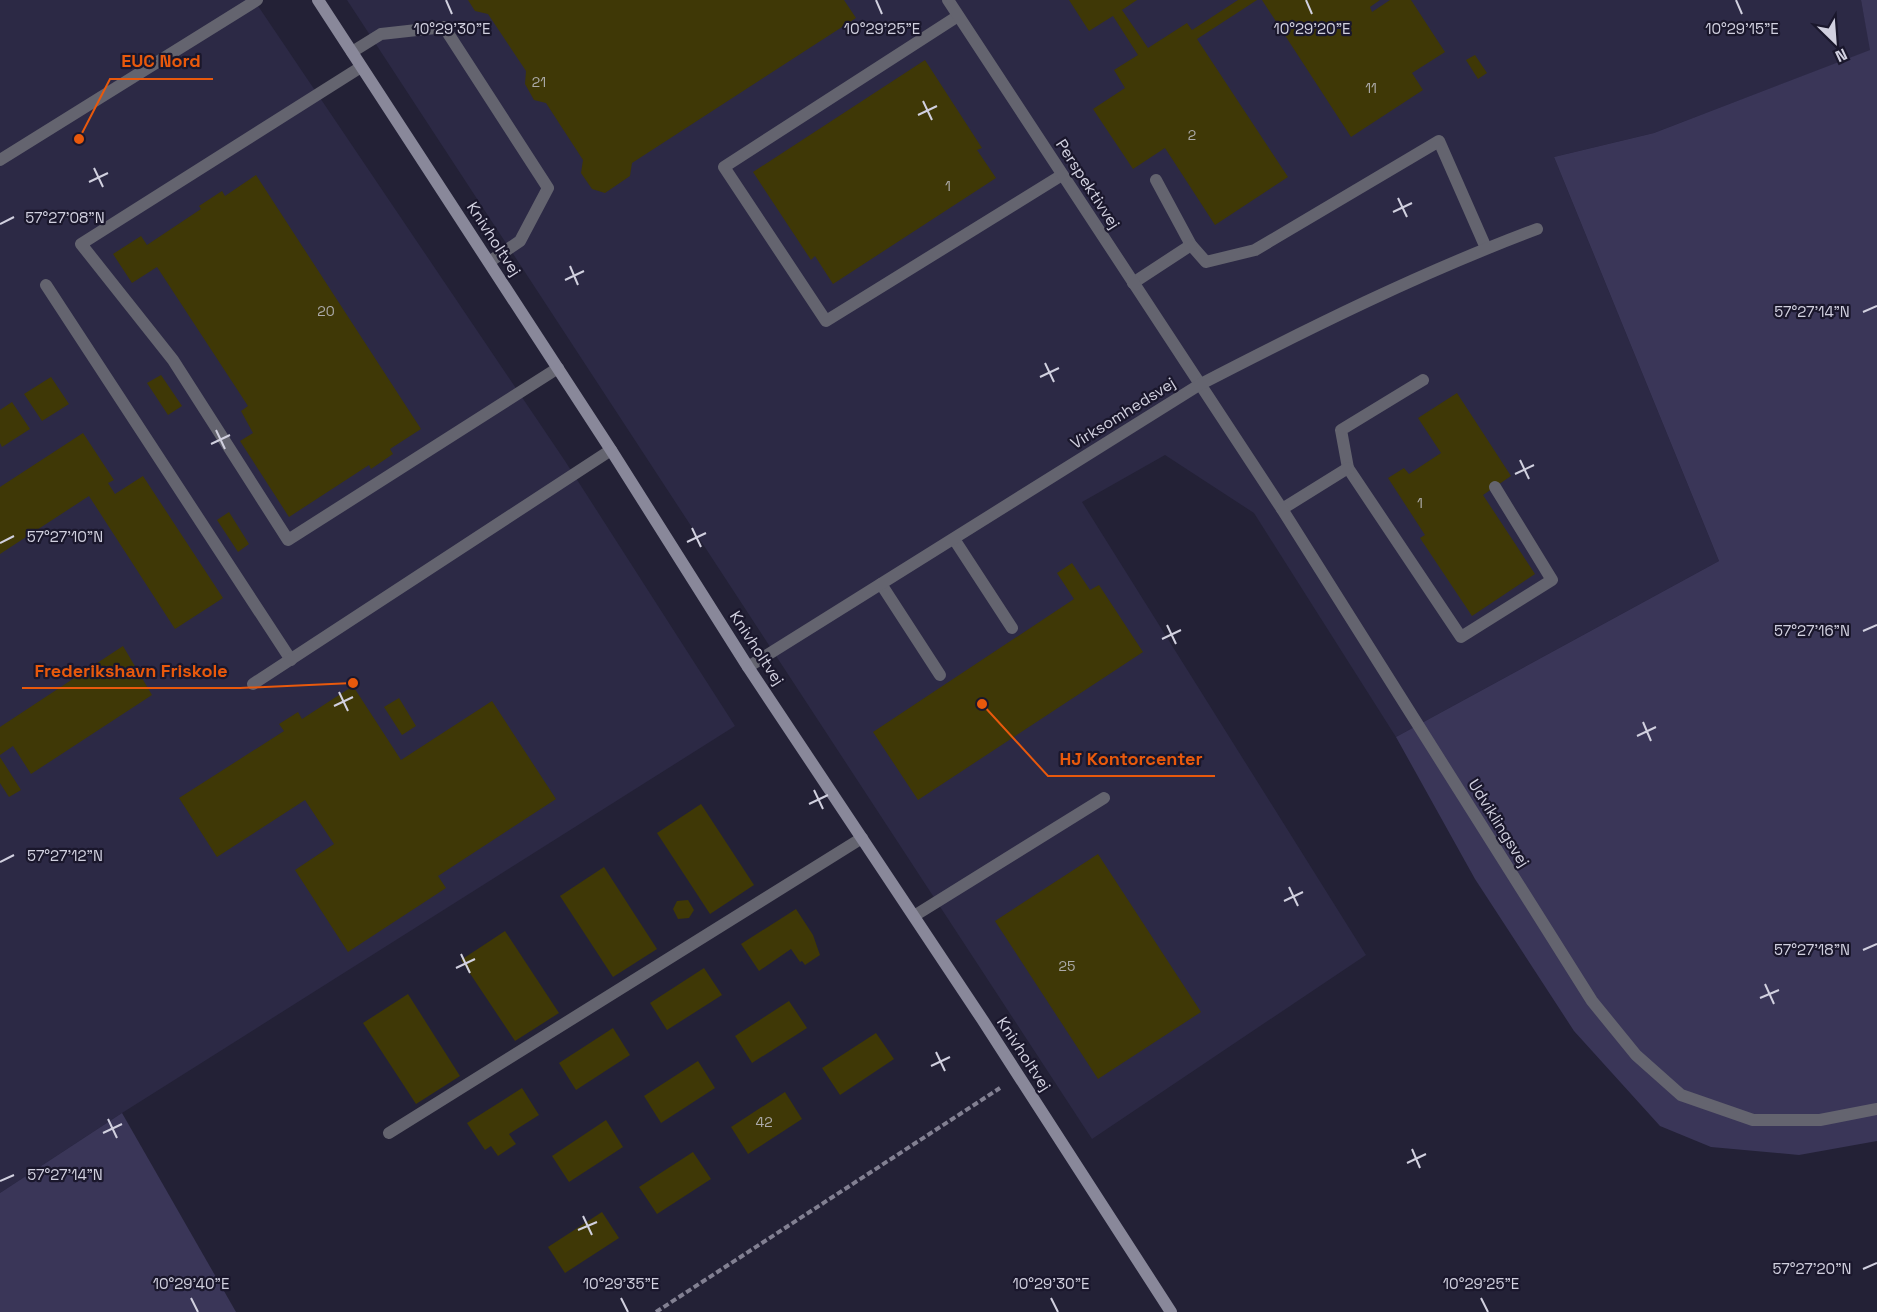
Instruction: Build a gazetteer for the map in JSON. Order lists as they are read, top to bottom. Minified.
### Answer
{"streets":{"street":["Perspektivvej","Knivholtvej","Virksomhedsvej","Udviklingsvej"]},"crossings":[["Perspektivvej","Virksomhedsvej"],["Perspektivvej","Udviklingsvej"],["Knivholtvej","Virksomhedsvej"],["Virksomhedsvej","Udviklingsvej"]],"places":["EUC Nord","Frederikshavn Friskole","HJ Kontorcenter"],"house_numbers":["21","11","2","1","20","1","25","42"],"north":"bottom right","coordinates":["10°29'30\"E","10°29'25\"E","10°29'20\"E","10°29'15\"E","57°27'08\"N","57°27'14\"N","57°27'10\"N","57°27'16\"N","57°27'12\"N","57°27'18\"N","57°27'20\"N","10°29'40\"E","10°29'35\"E"]}
